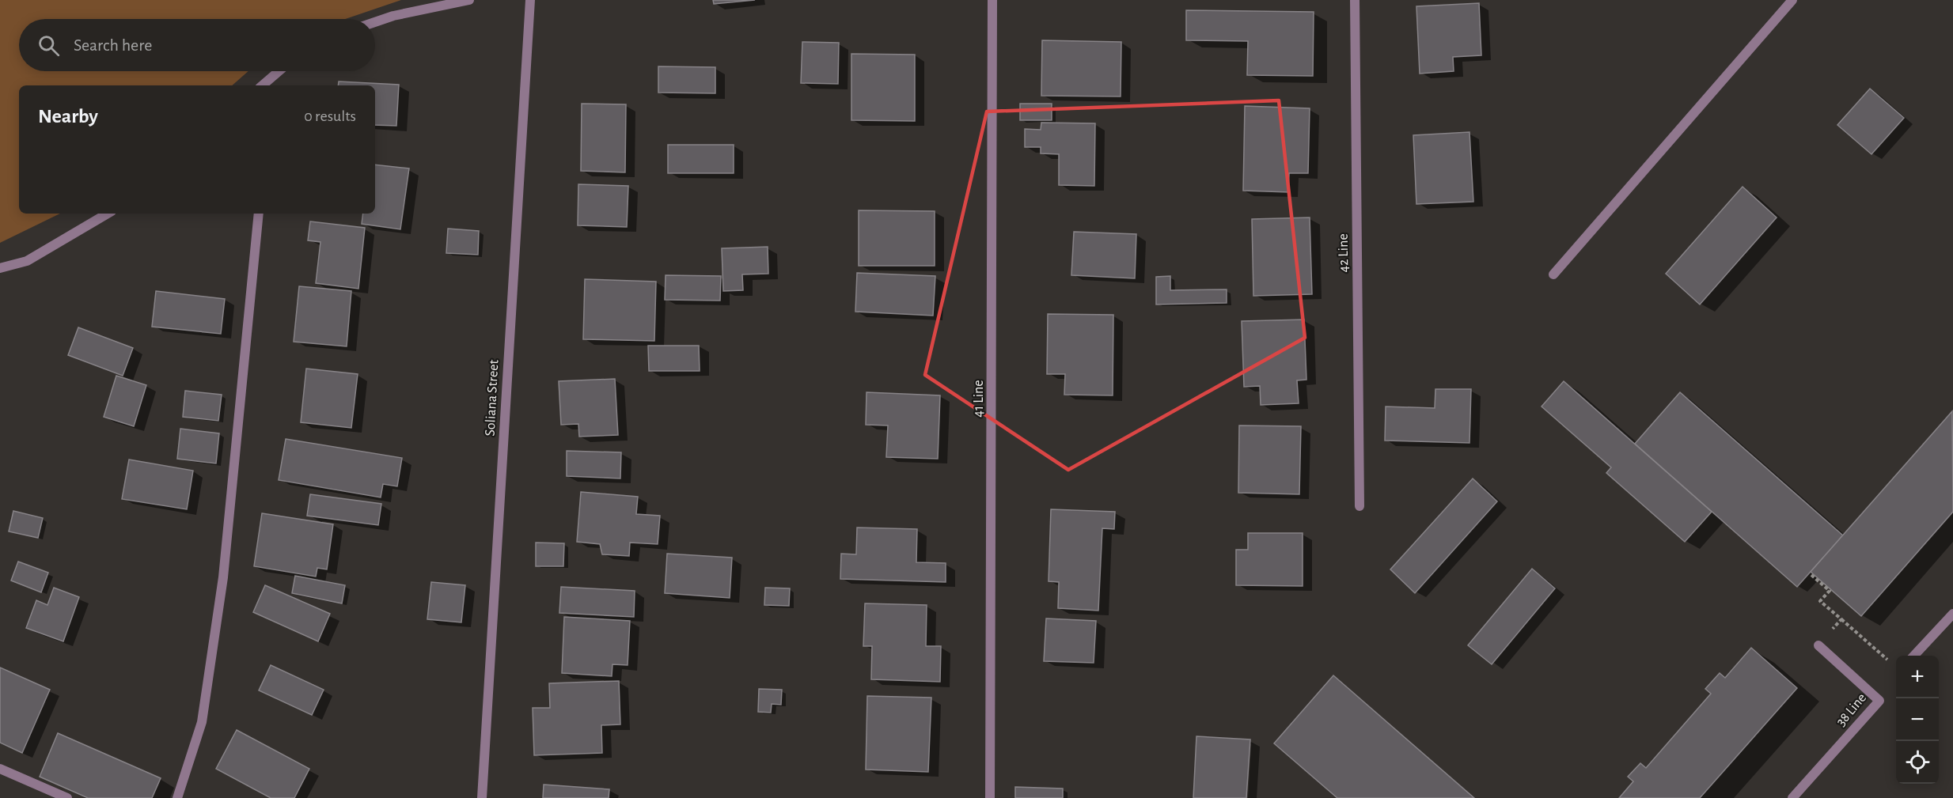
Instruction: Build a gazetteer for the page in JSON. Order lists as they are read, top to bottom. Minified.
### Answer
{"streets":{"street":["42 Line","Soliana Street","41 Line","38 Line"]},"page":{"search":"Search here","heading":["Nearby","0 results"],"map_buttons":["+","−"]}}
